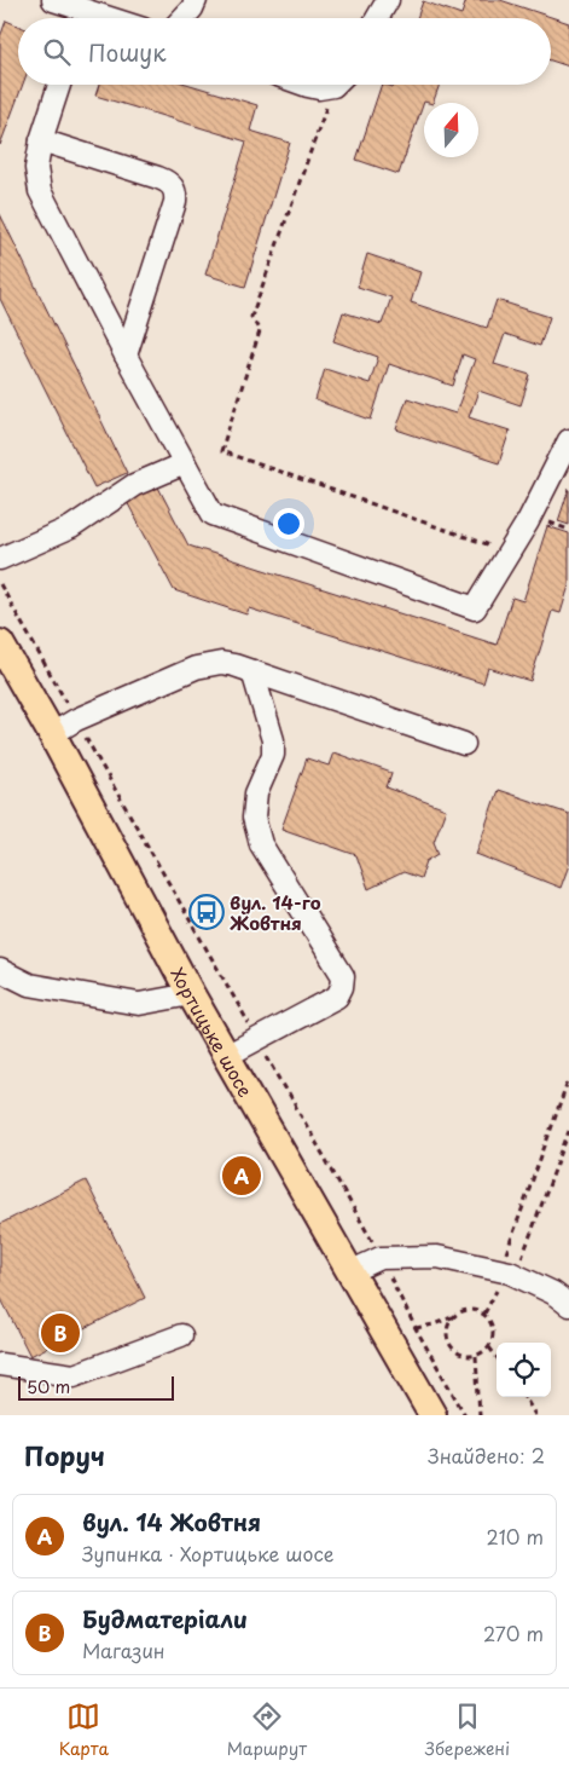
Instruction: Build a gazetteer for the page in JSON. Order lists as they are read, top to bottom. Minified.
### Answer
{"streets":{"main road":["Хортицьке шосе"]},"places":{"bus stop":["вул. 14-го Жовтня"]},"scale_bar":"50 m","north":"top","page":{"search":"Пошук","pins":["A","B"],"scale":"50 m","heading":["Поруч","Знайдено: 2"],"list":[{"mark":"A","name":"вул. 14 Жовтня","note":"Зупинка · Хортицьке шосе","value":"210 m"},{"mark":"B","name":"Будматеріали","note":"Магазин","value":"270 m"}],"nav":["Карта","Маршрут","Збережені"]}}
